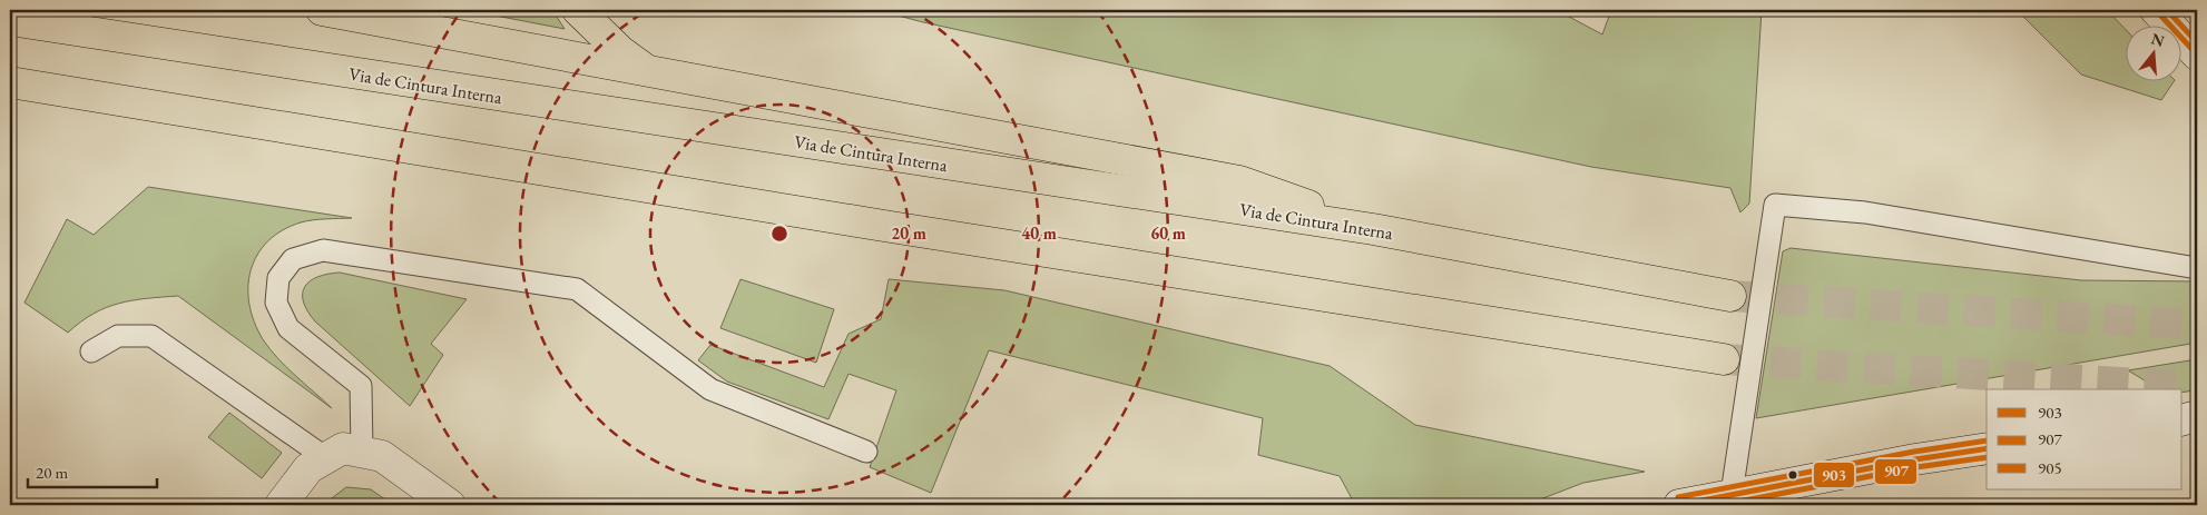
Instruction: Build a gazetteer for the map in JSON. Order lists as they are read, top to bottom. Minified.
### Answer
{"streets":{"highway":["Via de Cintura Interna"]},"lines":["transit line 903","transit line 905","transit line 907"],"legend":["903","907","905"],"scale_bar":"20 m","north":"top","rings":["20 m","40 m","60 m"]}
